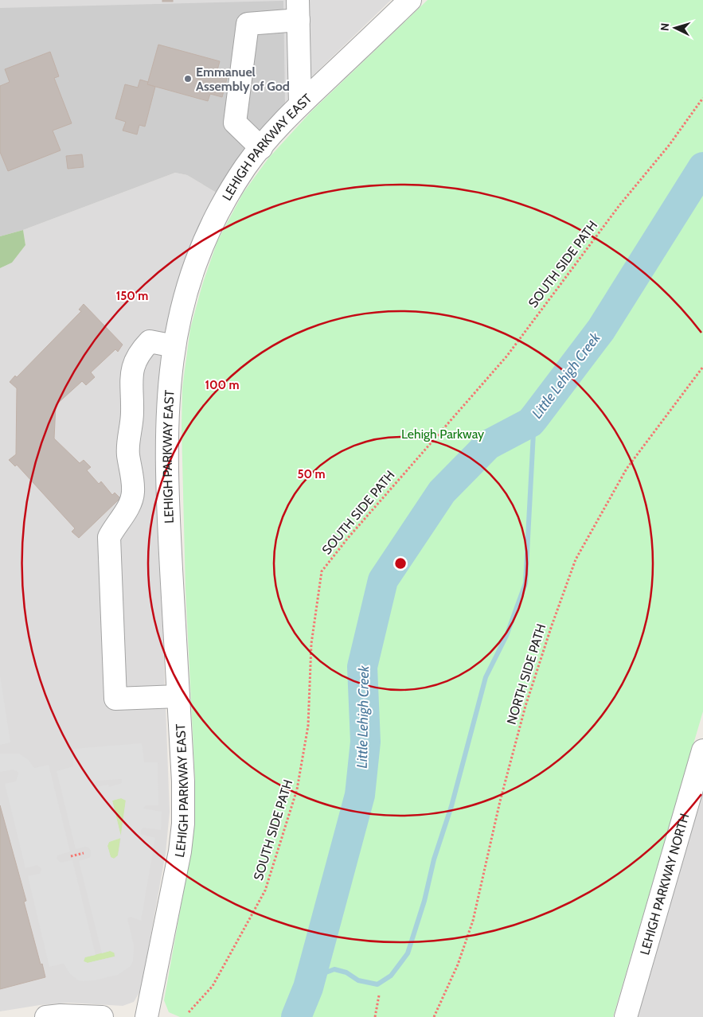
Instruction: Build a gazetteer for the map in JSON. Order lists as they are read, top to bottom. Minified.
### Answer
{"streets":{"street":["LEHIGH PARKWAY EAST","LEHIGH PARKWAY NORTH"],"path":["SOUTH SIDE PATH","NORTH SIDE PATH"]},"water":["Little Lehigh Creek"],"parks":["Lehigh Parkway"],"places":["Emmanuel Assembly of God"],"north":"left","rings":["150 m","100 m","50 m"]}
